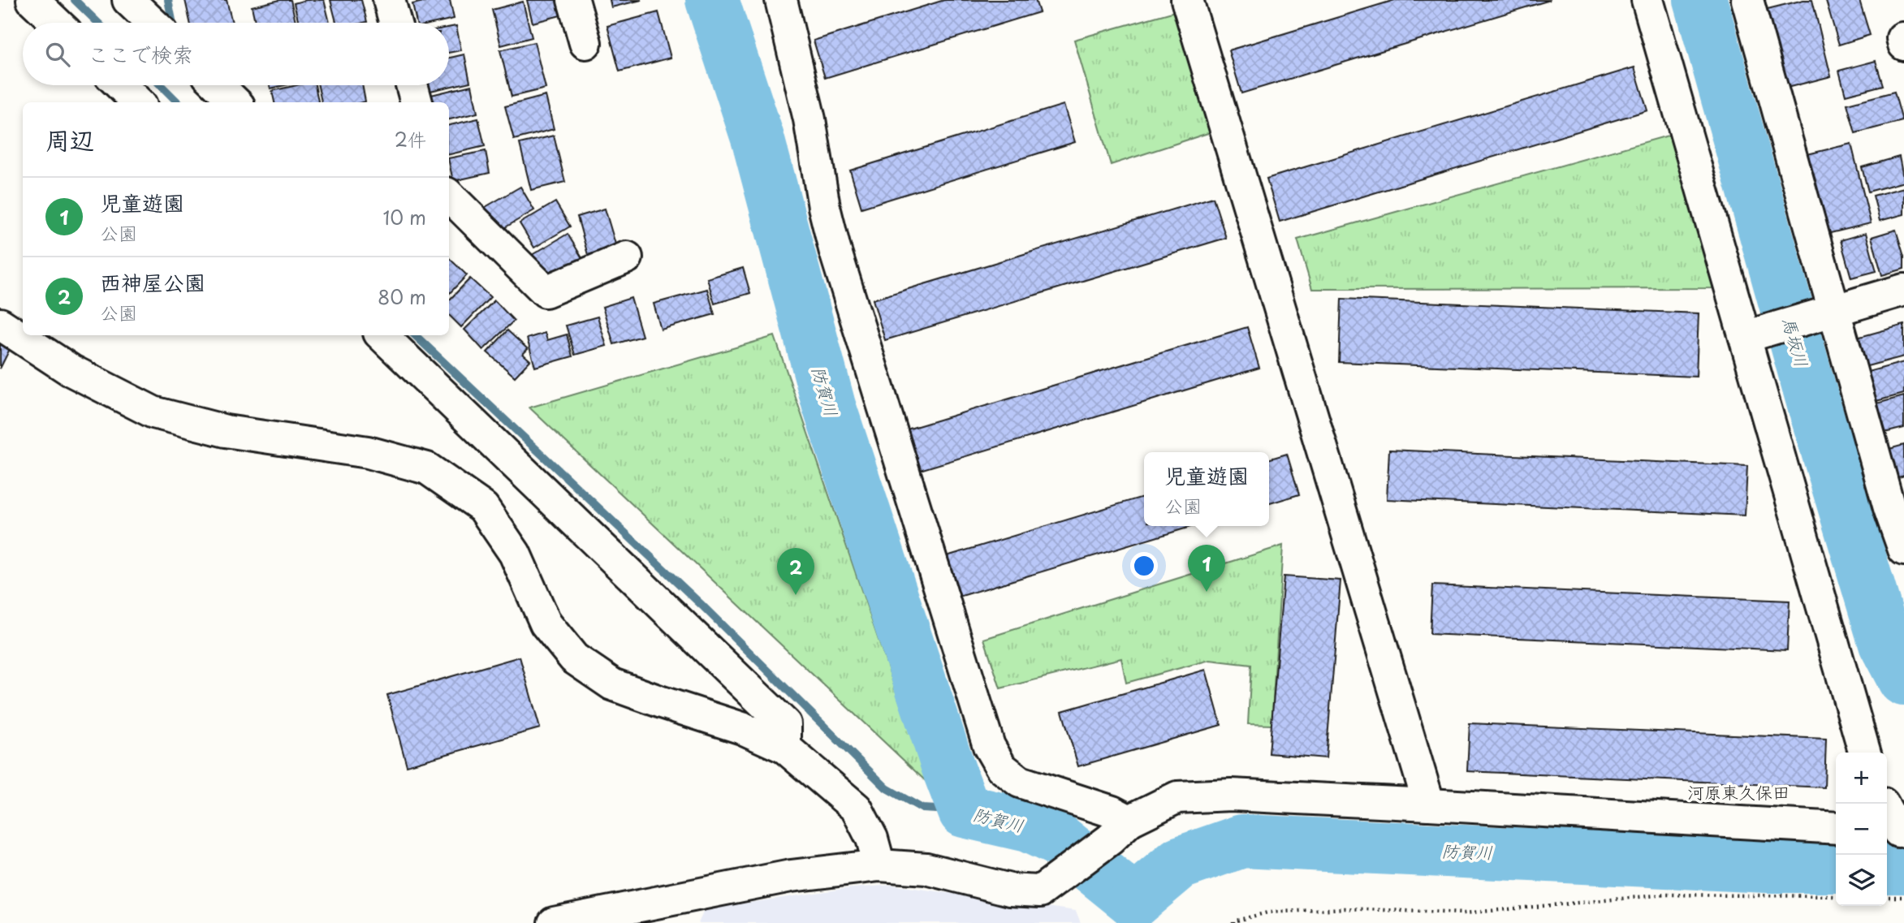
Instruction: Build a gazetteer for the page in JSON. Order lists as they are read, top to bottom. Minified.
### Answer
{"districts":["河原東久保田"],"water":["馬坂川","防賀川"],"page":{"search":"ここで検索","heading":["周辺","2件"],"list":[{"mark":"1","name":"児童遊園","note":"公園","value":"10 m"},{"mark":"2","name":"西神屋公園","note":"公園","value":"80 m"}],"popup":["児童遊園","公園"],"pins":["1","2"],"map_buttons":["+","−"]}}
